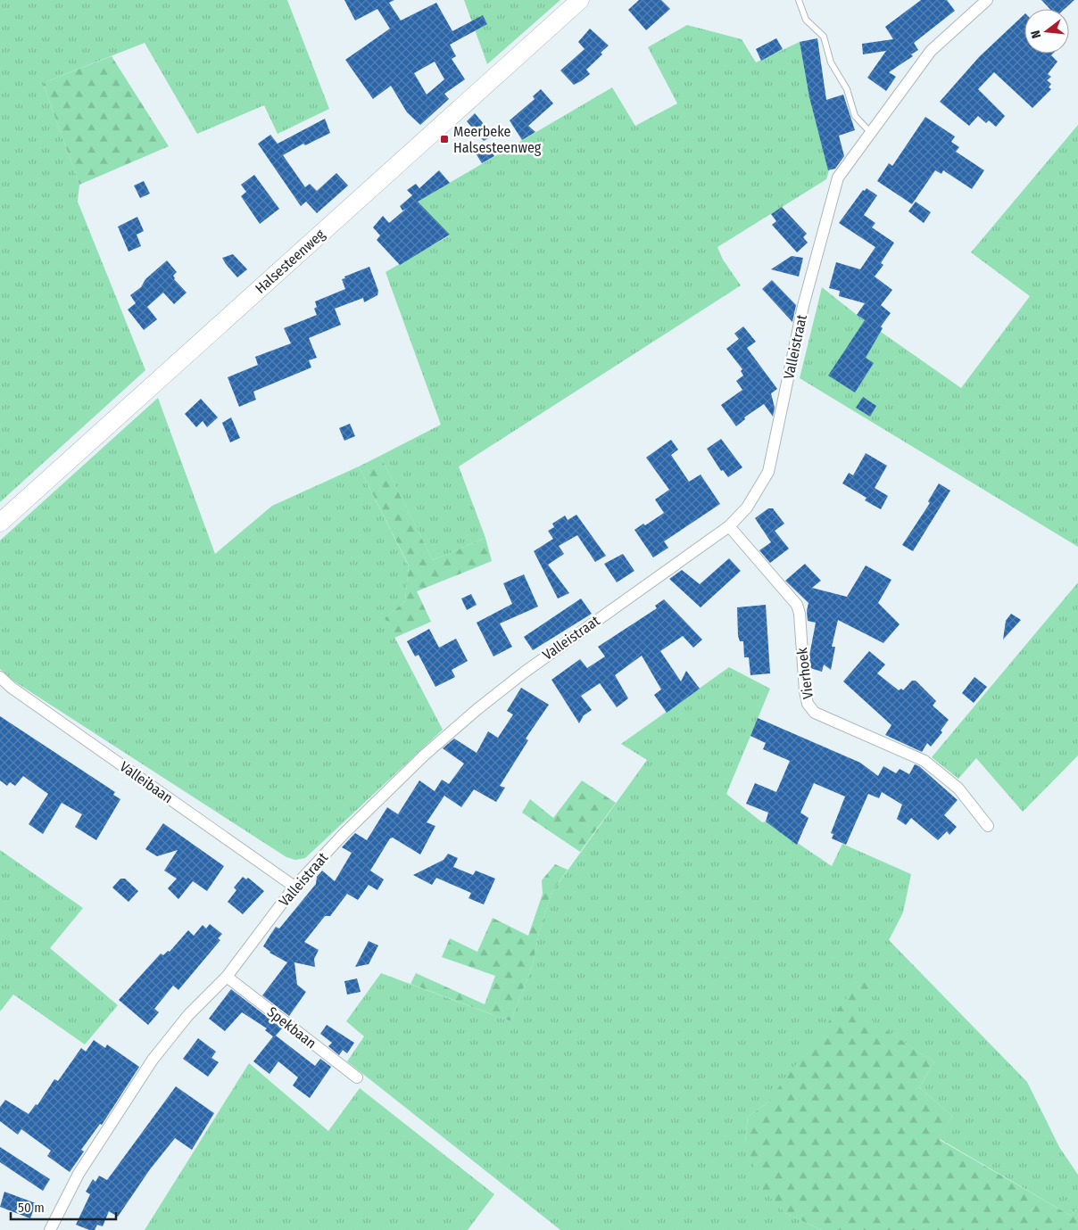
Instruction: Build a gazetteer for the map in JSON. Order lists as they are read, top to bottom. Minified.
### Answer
{"streets":{"main road":["Halsesteenweg"],"street":["Valleistraat","Vierhoek","Valleibaan","Spekbaan"]},"crossings":[["Valleistraat","Vierhoek"],["Valleistraat","Valleibaan"],["Valleistraat","Spekbaan"]],"places":{"transit":["Meerbeke Halsesteenweg"]},"scale_bar":"50 m","north":"left"}
